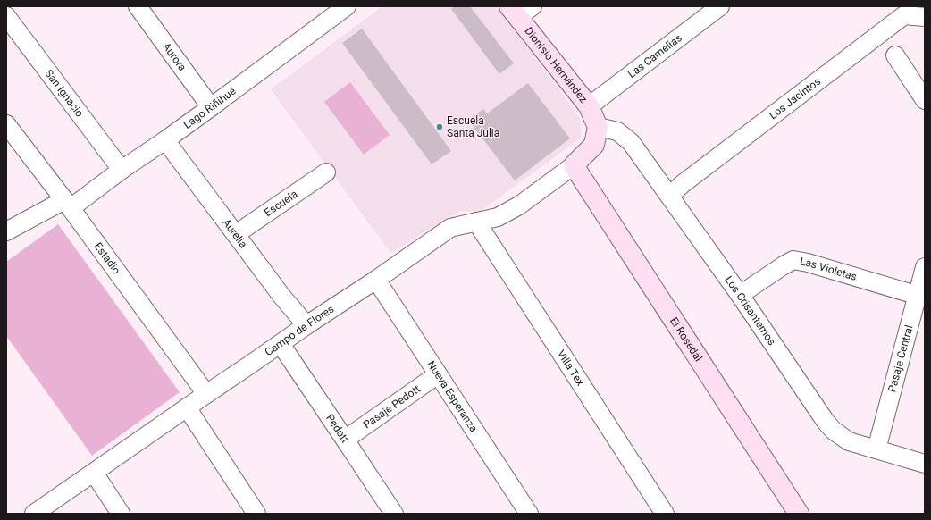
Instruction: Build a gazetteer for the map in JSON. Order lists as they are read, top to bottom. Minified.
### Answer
{"streets":{"street":["Aurora","Las Camelias","Dionisio Hernández","San Ignacio","Los Jacintos","Lago Riñihue","Escuela","Aurelia","Estadio","Las Violetas","Los Crisantemos","Campo de Flores","El Rosedal","Pasaje Central","Villa Tex","Nueva Esperanza","Pasaje Pedott","Pedott"]},"crossings":[["Aurora","Lago Riñihue"],["Las Camelias","Dionisio Hernández"],["Dionisio Hernández","Los Crisantemos"],["San Ignacio","Lago Riñihue"],["Los Jacintos","Los Crisantemos"],["Lago Riñihue","Aurelia"],["Lago Riñihue","Estadio"],["Escuela","Aurelia"],["Aurelia","Campo de Flores"],["Estadio","Campo de Flores"],["Las Violetas","Los Crisantemos"],["Las Violetas","Pasaje Central"],["Los Crisantemos","Pasaje Central"],["Campo de Flores","El Rosedal"],["Campo de Flores","Villa Tex"],["Campo de Flores","Nueva Esperanza"],["Campo de Flores","Pedott"],["Nueva Esperanza","Pasaje Pedott"],["Pasaje Pedott","Pedott"]],"places":["Escuela Santa Julia"]}
